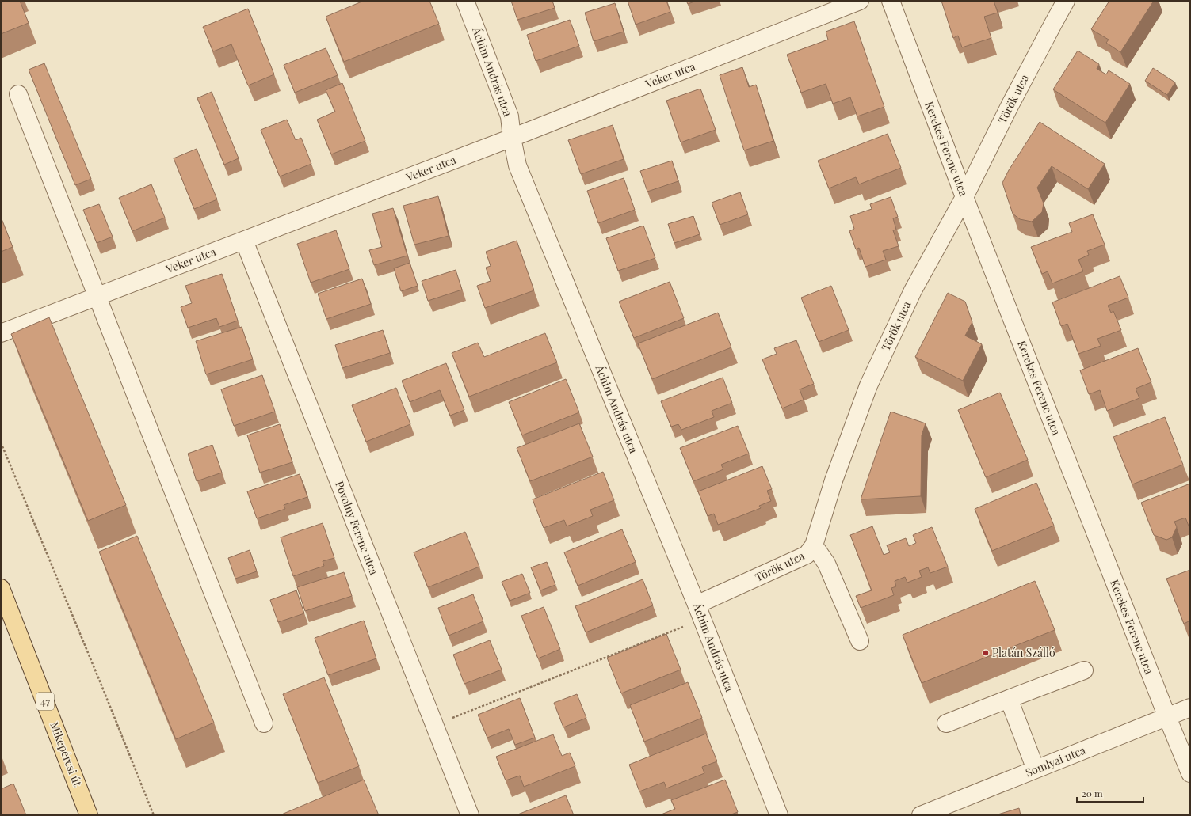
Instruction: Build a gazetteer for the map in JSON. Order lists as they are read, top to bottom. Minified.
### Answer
{"streets":{"main road":["47","Mikepércsi út"],"street":["Áchim András utca","Veker utca","Török utca","Kerekes Ferenc utca","Povolny Ferenc utca","Somlyai utca"]},"crossings":[["Áchim András utca","Veker utca"],["Áchim András utca","Török utca"],["Veker utca","Povolny Ferenc utca"],["Török utca","Kerekes Ferenc utca"],["Kerekes Ferenc utca","Somlyai utca"]],"places":["Platán Szálló"],"scale_bar":"20 m"}
